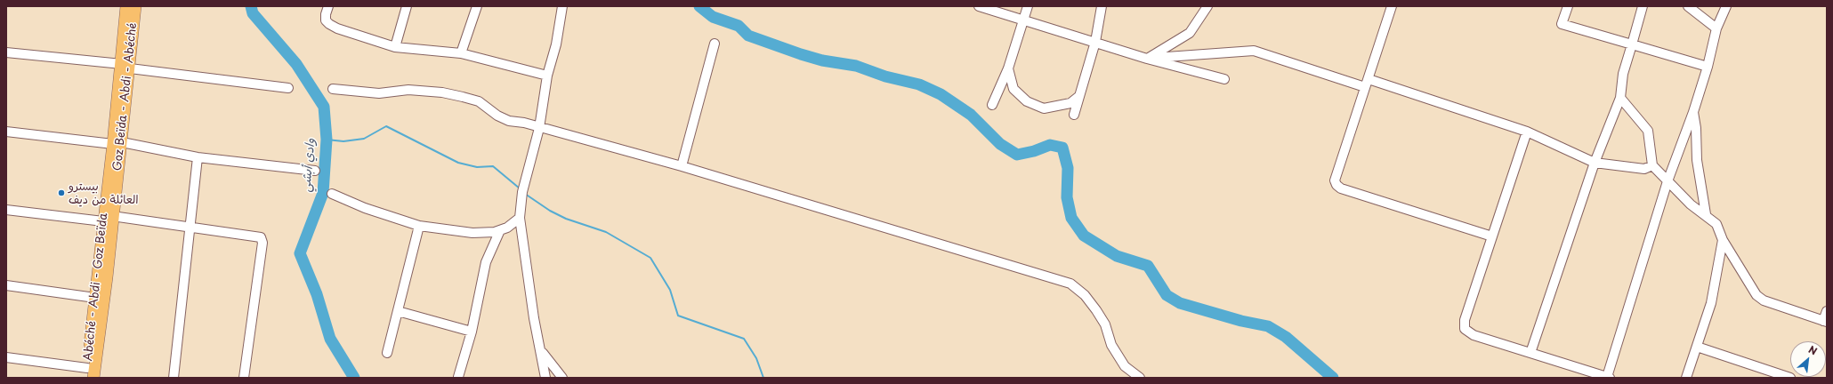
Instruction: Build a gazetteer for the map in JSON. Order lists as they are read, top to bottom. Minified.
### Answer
{"streets":{"main road":["Goz Beïda - Abdi - Abéché","Abéché - Abdi - Goz Beïda"]},"crossings":[["Goz Beïda - Abdi - Abéché","Abéché - Abdi - Goz Beïda"]],"water":["وادي أبشي"],"places":["بيسترو العائلة من ديف"],"north":"top right"}
